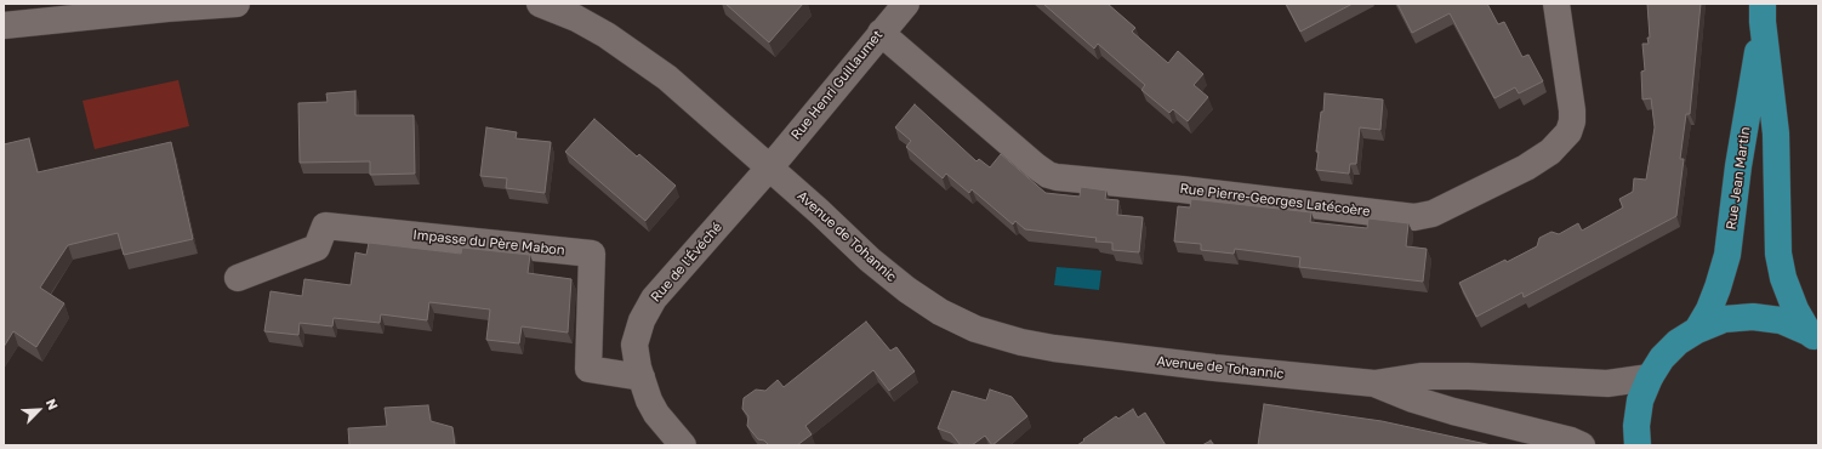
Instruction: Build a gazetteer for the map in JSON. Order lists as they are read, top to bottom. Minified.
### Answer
{"streets":{"main road":["Rue Jean Martin"],"street":["Rue Henri Guillaumet","Rue Pierre-Georges Latécoère","Avenue de Tohannic","Impasse du Père Mabon","Rue de l'Évéché"]},"crossings":[["Rue Henri Guillaumet","Rue Pierre-Georges Latécoère"],["Rue Henri Guillaumet","Avenue de Tohannic"],["Rue Henri Guillaumet","Rue de l'Évéché"],["Avenue de Tohannic","Rue de l'Évéché"],["Impasse du Père Mabon","Rue de l'Évéché"]],"north":"top right"}
